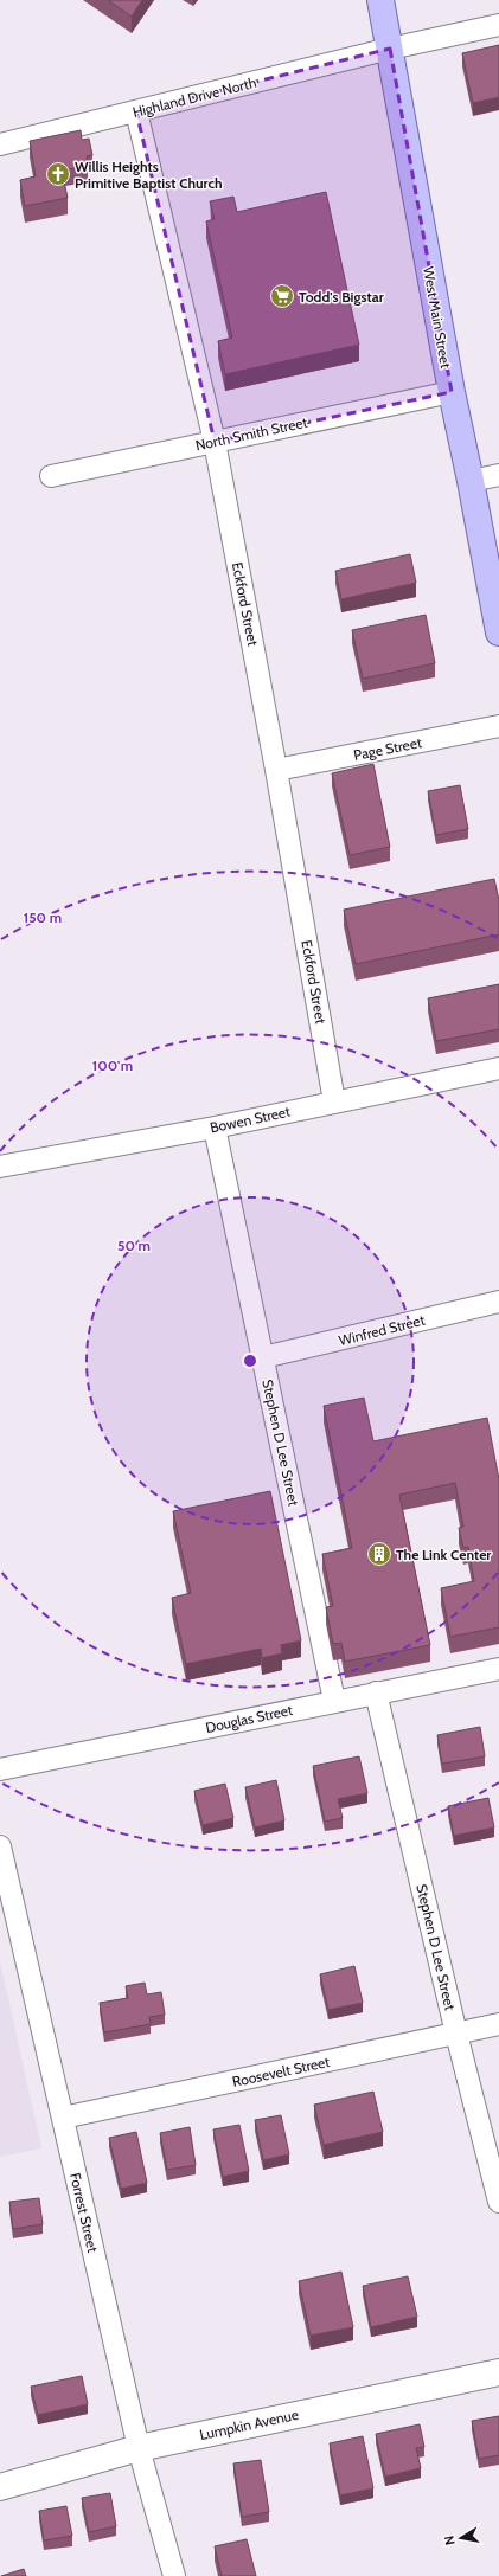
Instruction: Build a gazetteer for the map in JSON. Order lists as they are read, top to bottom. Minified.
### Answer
{"streets":{"main road":["West Main Street"],"street":["Highland Drive North","North Smith Street","Eckford Street","Page Street","Bowen Street","Winfred Street","Stephen D Lee Street","Douglas Street","Roosevelt Street","Forrest Street","Lumpkin Avenue"]},"crossings":[["Highland Drive North","West Main Street"],["Highland Drive North","Eckford Street"],["West Main Street","North Smith Street"],["North Smith Street","Eckford Street"],["Eckford Street","Page Street"],["Eckford Street","Bowen Street"],["Bowen Street","Stephen D Lee Street"],["Winfred Street","Stephen D Lee Street"],["Stephen D Lee Street","Douglas Street"],["Stephen D Lee Street","Roosevelt Street"],["Roosevelt Street","Forrest Street"],["Forrest Street","Lumpkin Avenue"]],"places":{"church":["Willis Heights Primitive Baptist Church"],"supermarket":["Todd's Bigstar"],"building":["The Link Center"]},"north":"left","rings":["150 m","100 m","50 m"]}
